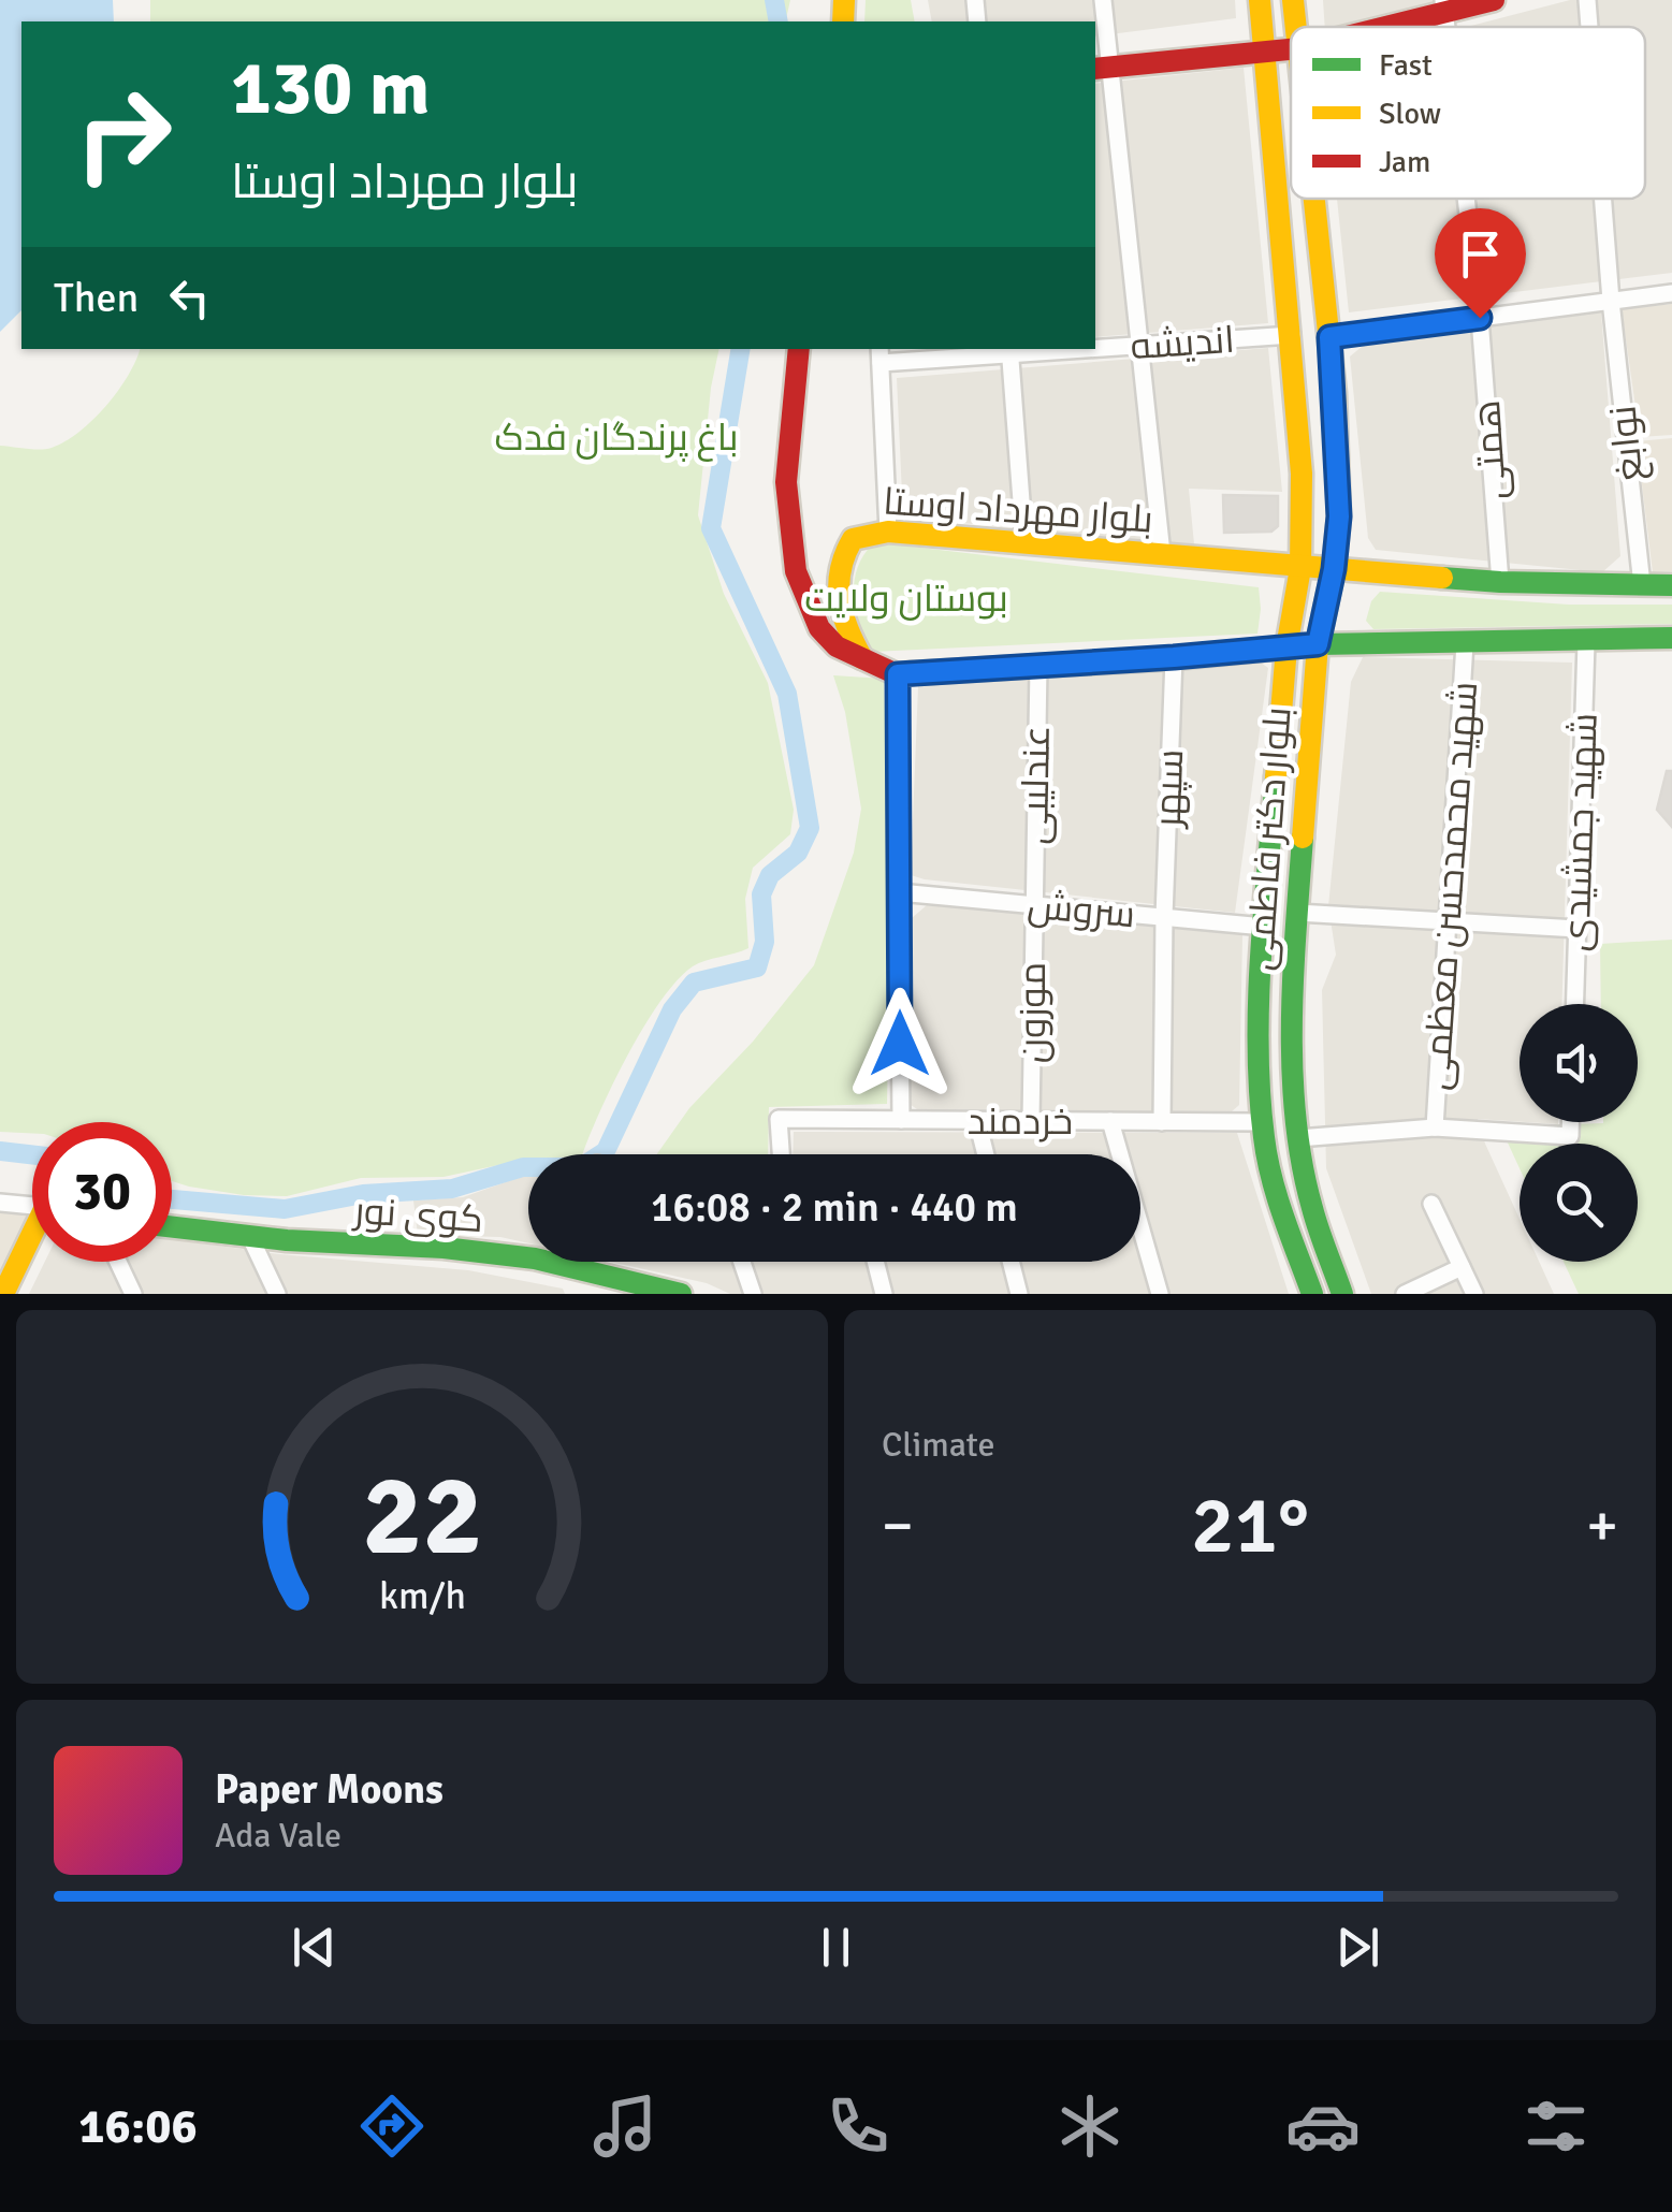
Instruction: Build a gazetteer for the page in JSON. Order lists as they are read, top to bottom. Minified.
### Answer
{"streets":{"main road":["بلوار مهرداد اوستا","بلوار دکتر فاطمی","کوی نور"],"street":["اندیشه","نوابغ","همتی","عندلیبی","سپهر","شهید جمشیدی","شهید محمدحسن معظمی","سروش","موزون","خردمند"]},"crossings":[["اندیشه","بلوار دکتر فاطمی"],["نوابغ","بلوار مهرداد اوستا"],["همتی","بلوار مهرداد اوستا"],["بلوار مهرداد اوستا","بلوار دکتر فاطمی"],["عندلیبی","سروش"],["عندلیبی","موزون"],["سپهر","سروش"],["سپهر","خردمند"],["بلوار دکتر فاطمی","سروش"],["بلوار دکتر فاطمی","خردمند"],["سروش","موزون"],["موزون","خردمند"]],"parks":["باغ پرندگان فدک","بوستان ولایت"],"legend":["Fast","Slow","Jam"],"page":{"turn":["130 m","بلوار مهرداد اوستا"],"then":"Then","limit":"30","trip":"16:08 · 2 min · 440 m","tile":"Climate","heat":["−","21°","+"],"song":["Paper Moons","Ada Vale"],"tabs":"16:06","gauge":["22","km/h"]}}
